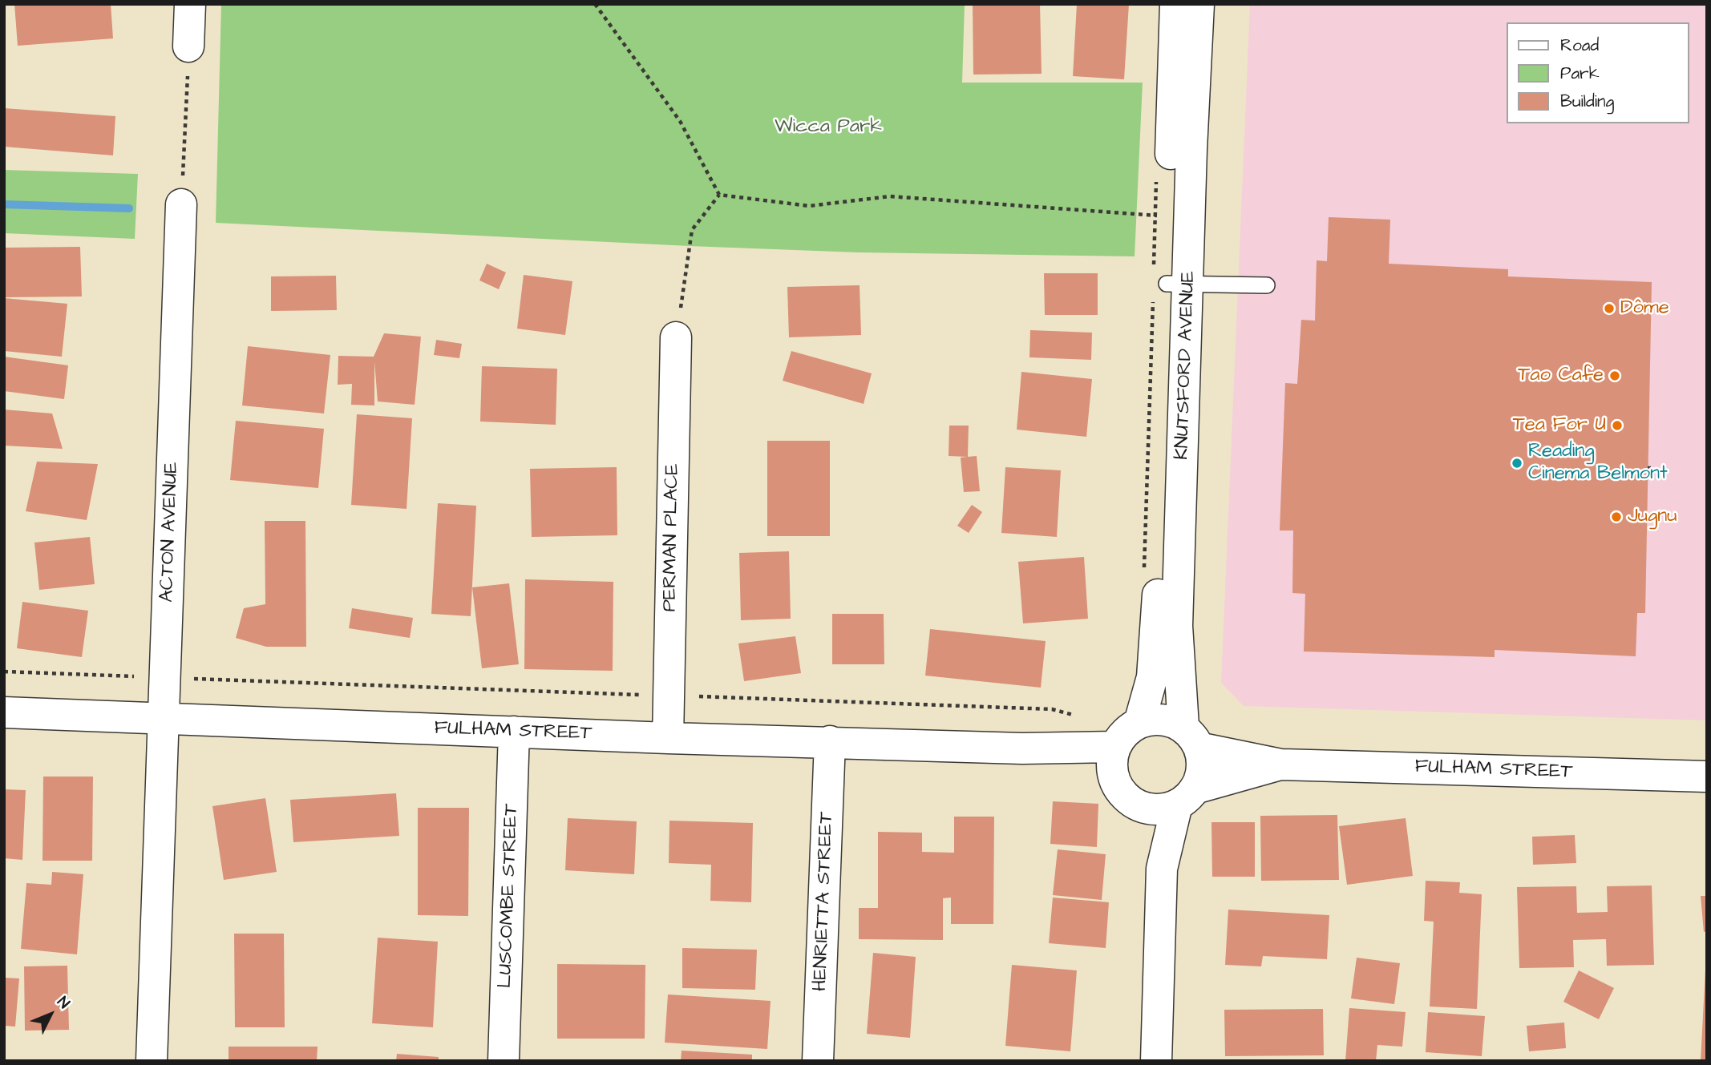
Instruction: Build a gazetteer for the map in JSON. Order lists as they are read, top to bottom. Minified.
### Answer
{"streets":{"street":["KNUTSFORD AVENUE","ACTON AVENUE","PERMAN PLACE","FULHAM STREET","LUSCOMBE STREET","HENRIETTA STREET"]},"crossings":[["KNUTSFORD AVENUE","FULHAM STREET"],["ACTON AVENUE","FULHAM STREET"],["PERMAN PLACE","FULHAM STREET"],["FULHAM STREET","LUSCOMBE STREET"],["FULHAM STREET","HENRIETTA STREET"]],"parks":["Wicca Park"],"places":["Dôme","Tao Cafe","Tea For U","Reading Cinema Belmont","Jugnu"],"legend":["Road","Park","Building"],"north":"top right"}
